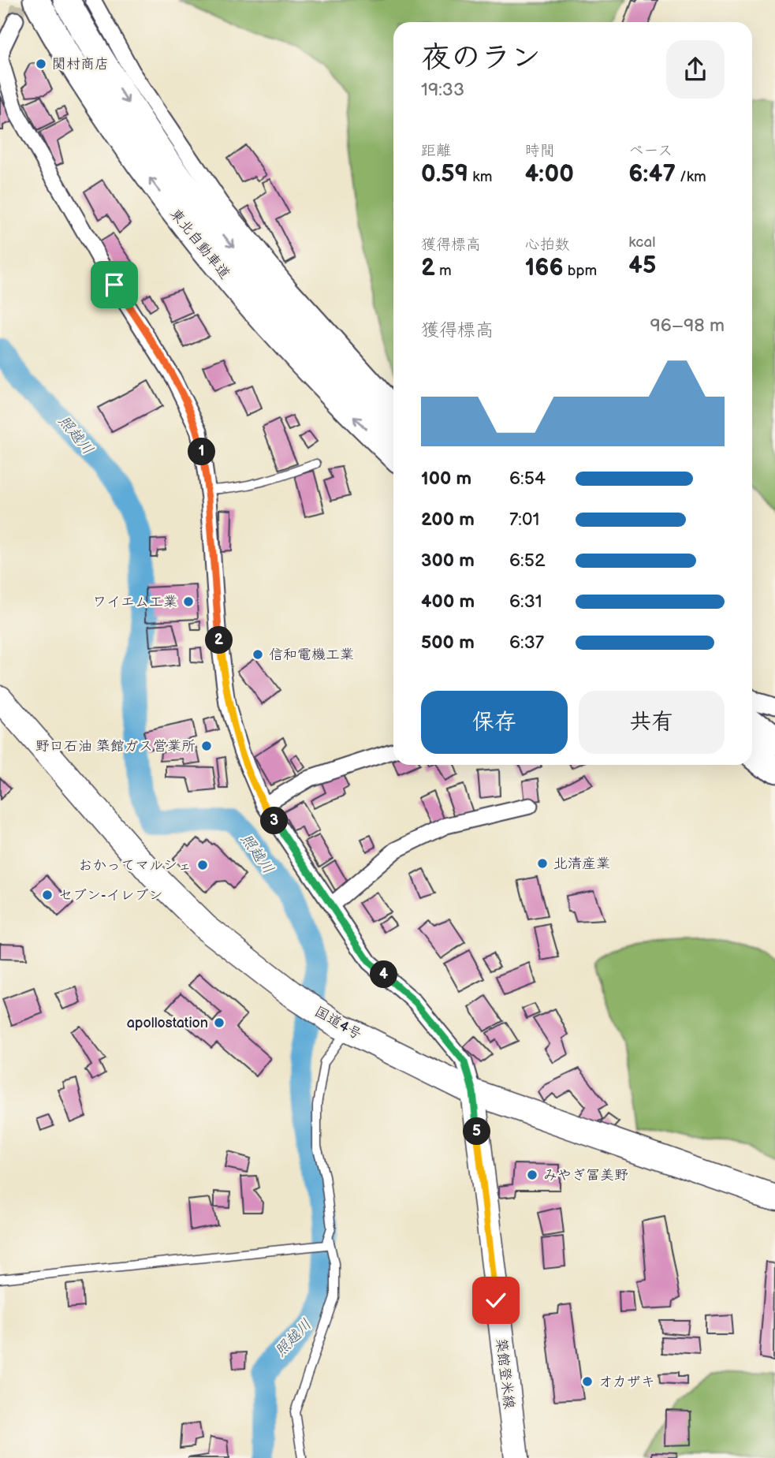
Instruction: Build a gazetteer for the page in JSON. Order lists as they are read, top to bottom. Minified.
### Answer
{"streets":{"highway":["東北自動車道","国道4号"],"main road":["築館登米線"]},"crossings":[["国道4号","築館登米線"]],"water":["照越川"],"places":["関村商店","ワイエム工業","信和電機工業","野口石油 築館ガス営業所","北清産業","おかってマルシェ","セブン-イレブン","apollostation","みやぎ冨美野","オカザキ"],"page":{"heading":["夜のラン","19:33"],"stats":[["距離","0.59 km"],["時間","4:00"],["ペース","6:47 /km"],["獲得標高","2 m"],["心拍数","166 bpm"],["kcal","45"]],"chart":["獲得標高","96–98 m"],"pins":["1","2","3","4","5"],"list":[{"name":"100 m","note":"6:54"},{"name":"200 m","note":"7:01"},{"name":"300 m","note":"6:52"},{"name":"400 m","note":"6:31"},{"name":"500 m","note":"6:37"}],"buttons":["保存","共有"]}}
